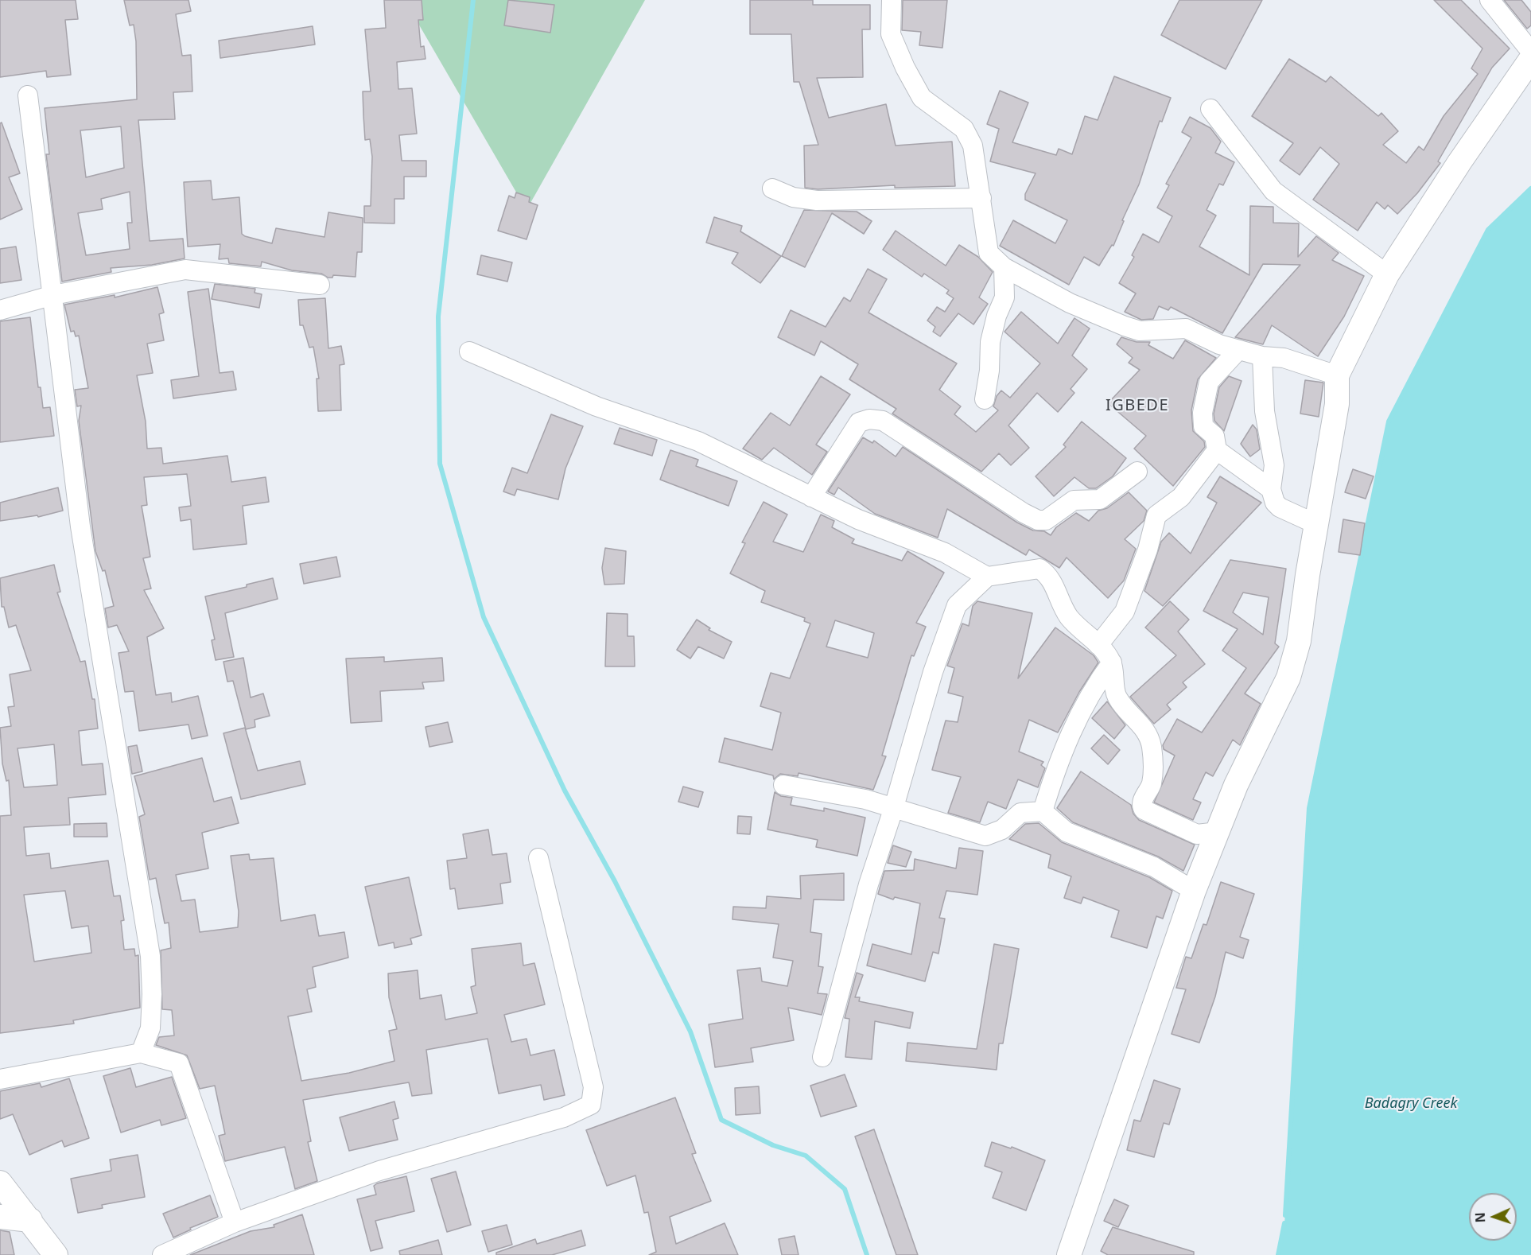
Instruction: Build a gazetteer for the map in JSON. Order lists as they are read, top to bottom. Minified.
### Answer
{"districts":["IGBEDE"],"water":["Badagry Creek"],"north":"left"}
